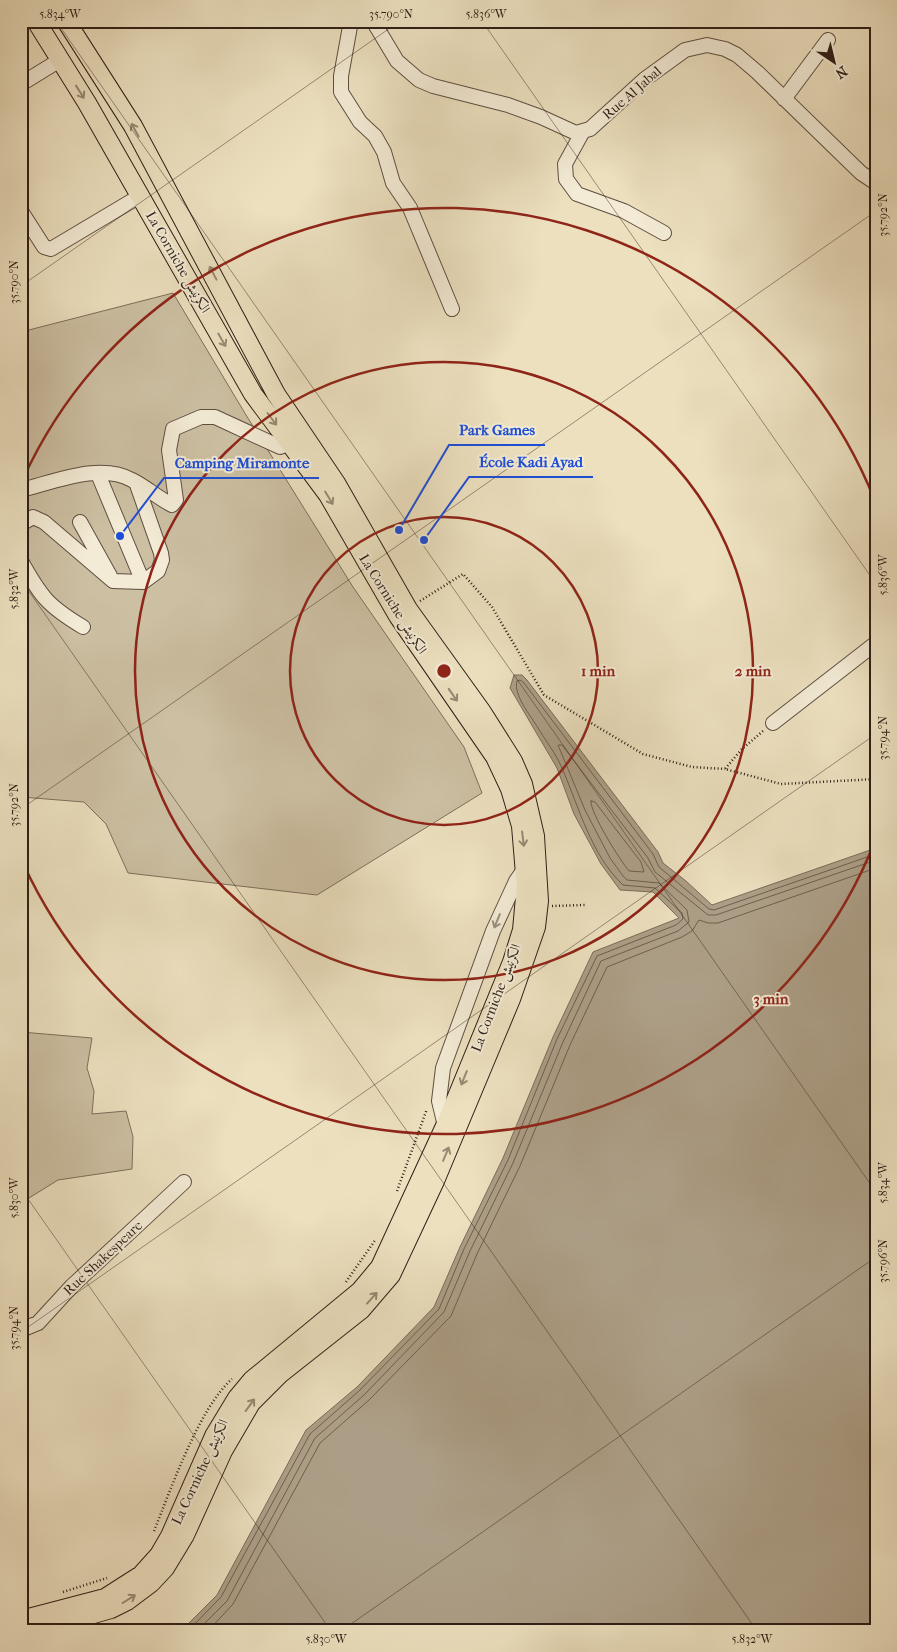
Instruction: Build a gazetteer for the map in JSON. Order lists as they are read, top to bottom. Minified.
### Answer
{"streets":{"main road":["La Corniche الكرنيش"],"street":["Rue Al Jabal","Rue Shakespeare"]},"places":["Park Games","Camping Miramonte","École Kadi Ayad"],"north":"bottom right","coordinates":["5.834°W","35.790°N","5.836°W","35.792°N","5.832°W","35.794°N","5.830°W","35.796°N"],"rings":["1 min","2 min","3 min"]}
